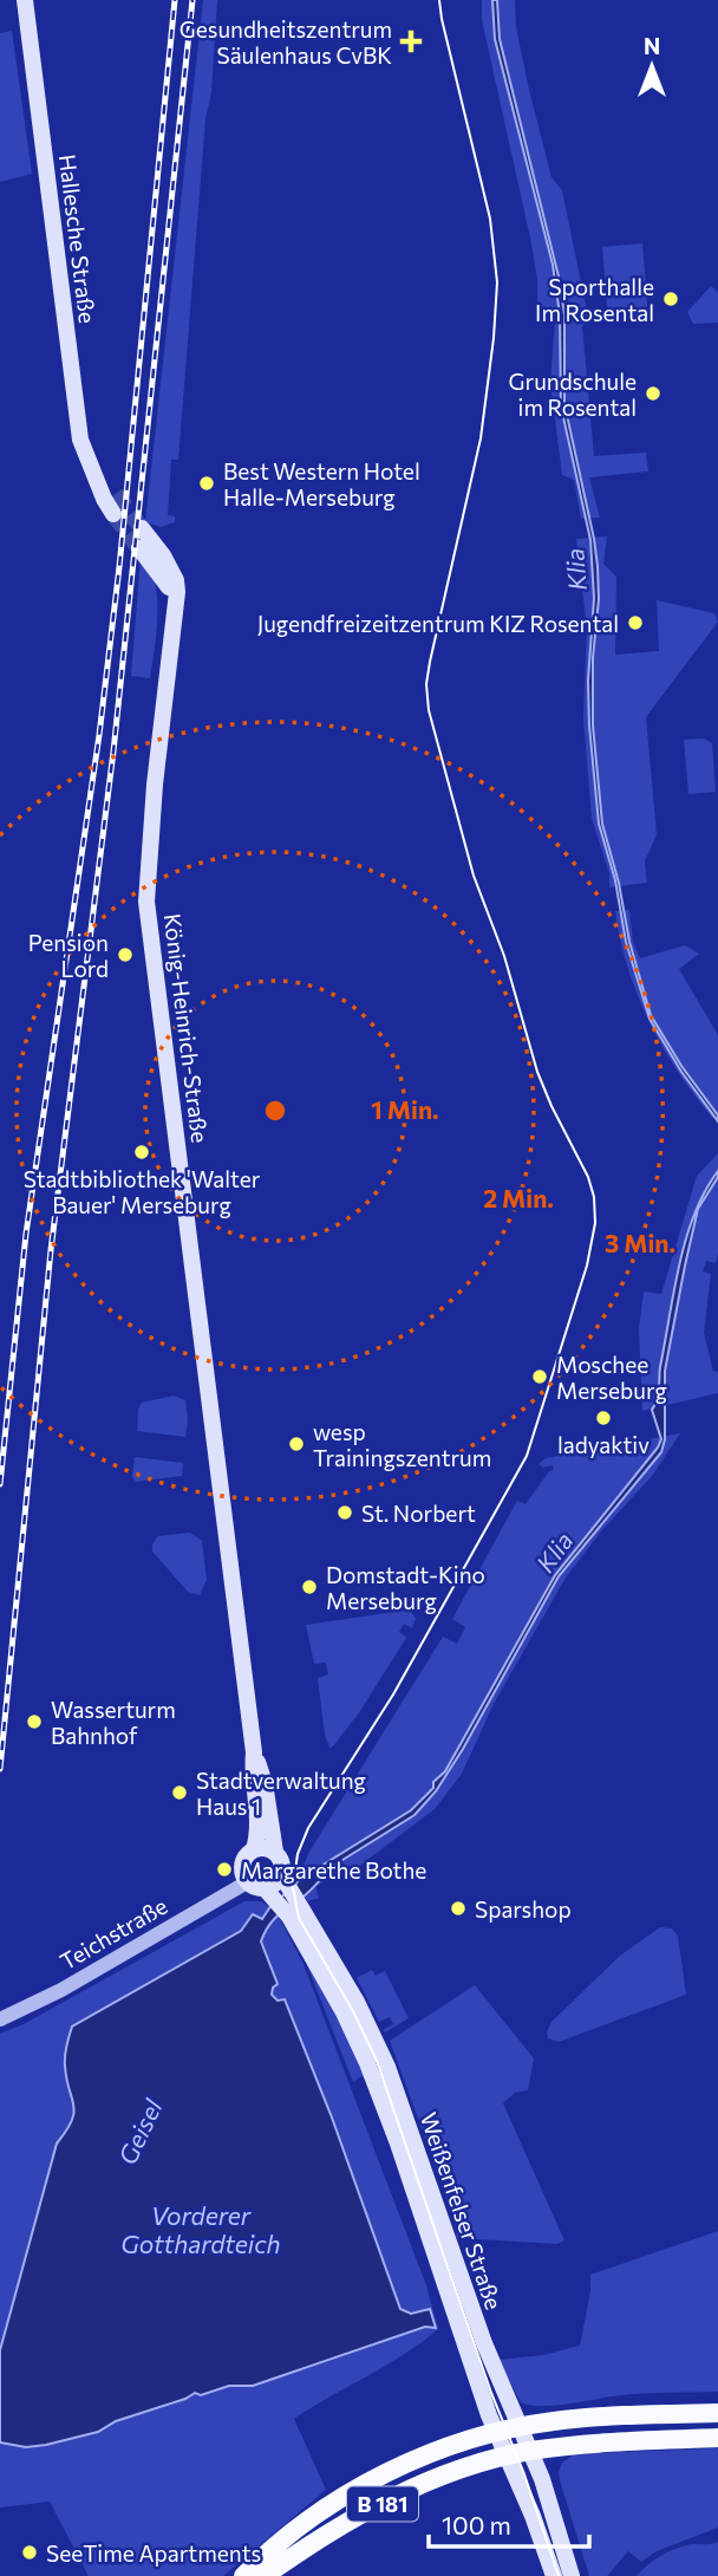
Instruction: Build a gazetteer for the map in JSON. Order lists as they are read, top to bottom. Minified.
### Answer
{"streets":{"main road":["Hallesche Straße","König-Heinrich-Straße","Weißenfelser Straße","B 181"],"street":["Teichstraße"]},"crossings":[["König-Heinrich-Straße","Teichstraße"],["König-Heinrich-Straße","Weißenfelser Straße"],["Teichstraße","Weißenfelser Straße"],["Weißenfelser Straße","B 181"]],"water":["Klia","Geisel","Vorderer Gotthardteich"],"places":{"health":["Gesundheitszentrum Säulenhaus CvBK"],"other":["Sporthalle Im Rosental","Grundschule im Rosental","Best Western Hotel Halle-Merseburg","Jugendfreizeitzentrum KIZ Rosental","Pension Lord","Stadtbibliothek 'Walter Bauer' Merseburg","Moschee Merseburg","ladyaktiv","wesp Trainingszentrum","St. Norbert","Domstadt-Kino Merseburg","Wasserturm Bahnhof","Stadtverwaltung Haus 1","Margarethe Bothe","Sparshop","SeeTime Apartments"]},"scale_bar":"100 m","north":"top","rings":["1 Min.","2 Min.","3 Min."]}
